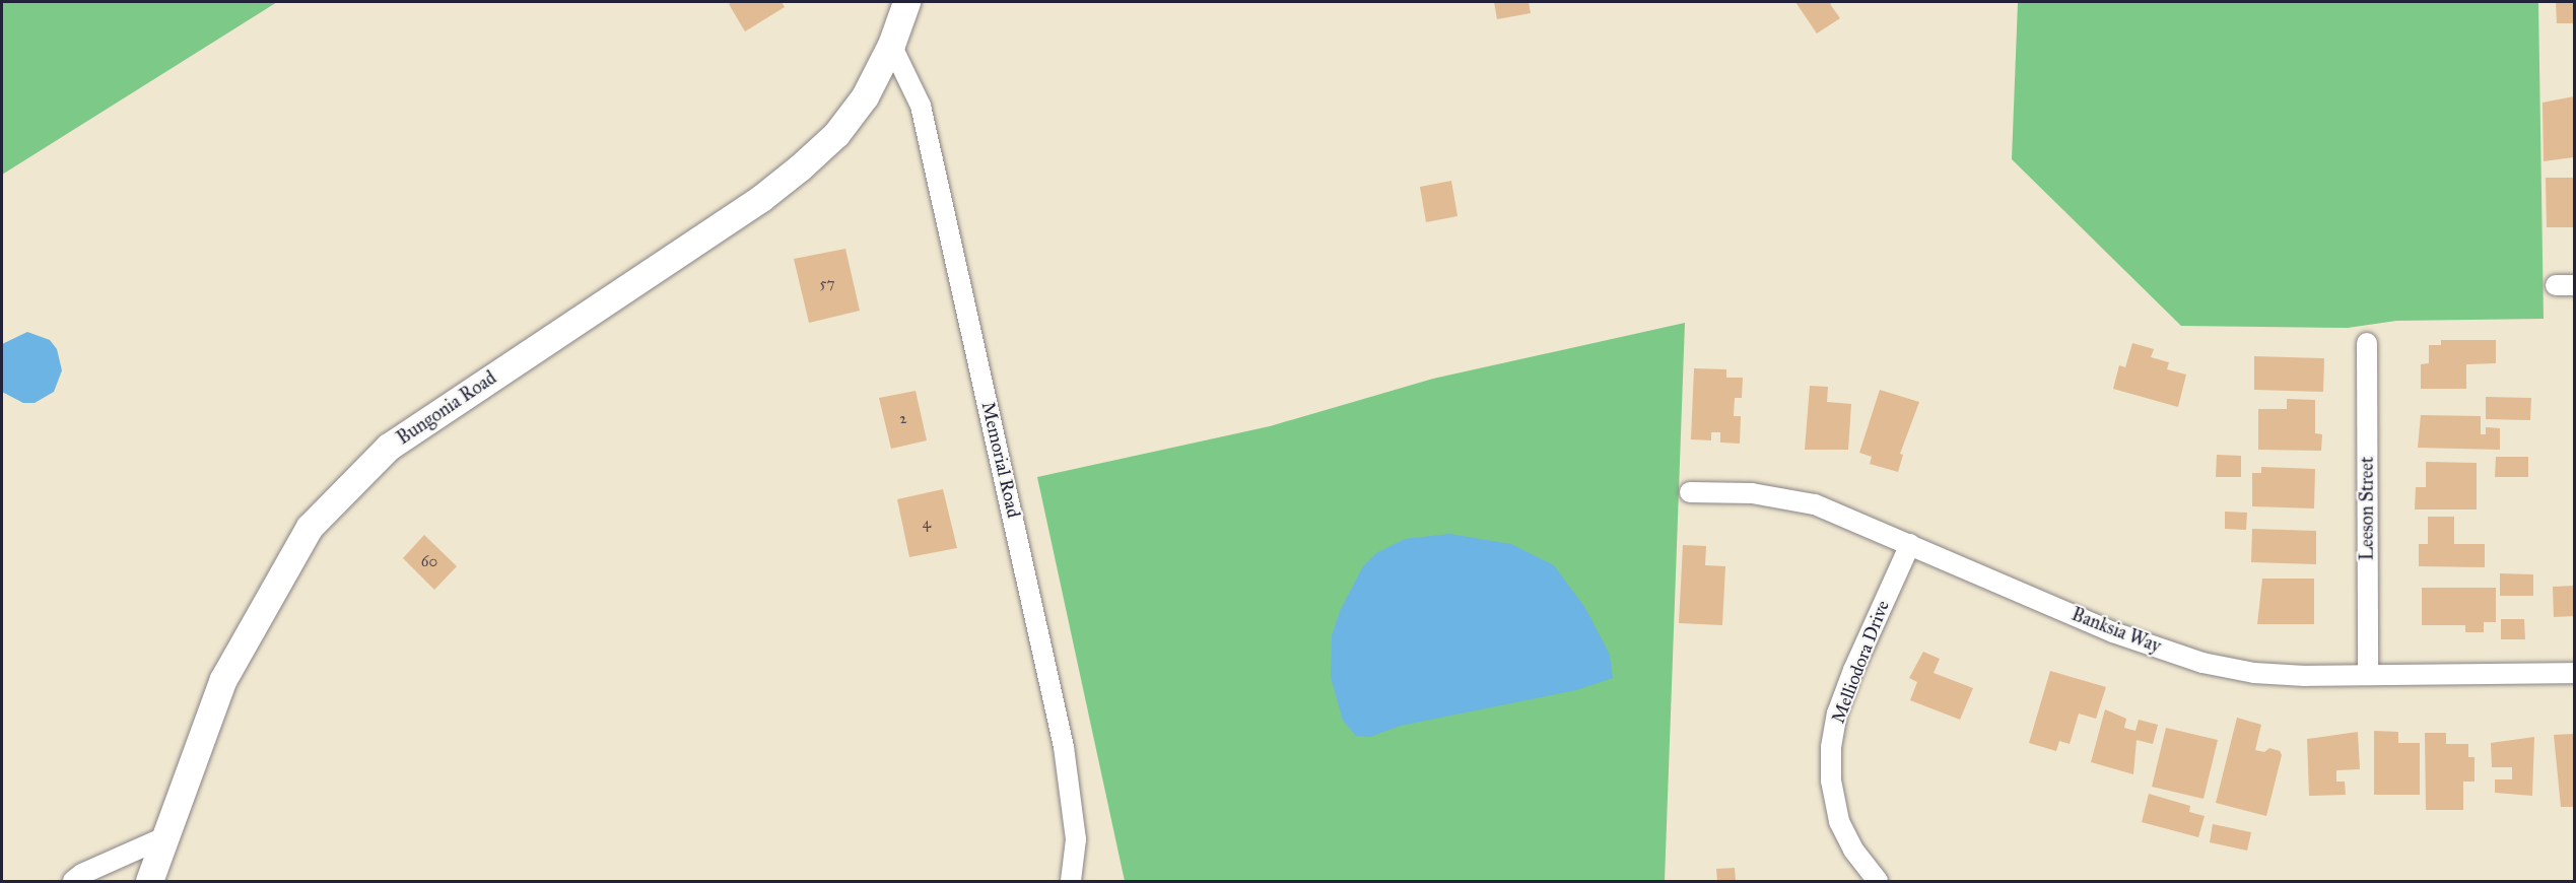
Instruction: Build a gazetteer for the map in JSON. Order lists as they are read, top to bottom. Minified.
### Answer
{"streets":{"street":["Bungonia Road","Memorial Road","Leeson Street","Banksia Way","Melliodora Drive"]},"crossings":[["Bungonia Road","Memorial Road"],["Leeson Street","Banksia Way"],["Banksia Way","Melliodora Drive"]],"house_numbers":["57","2","4","60"]}
